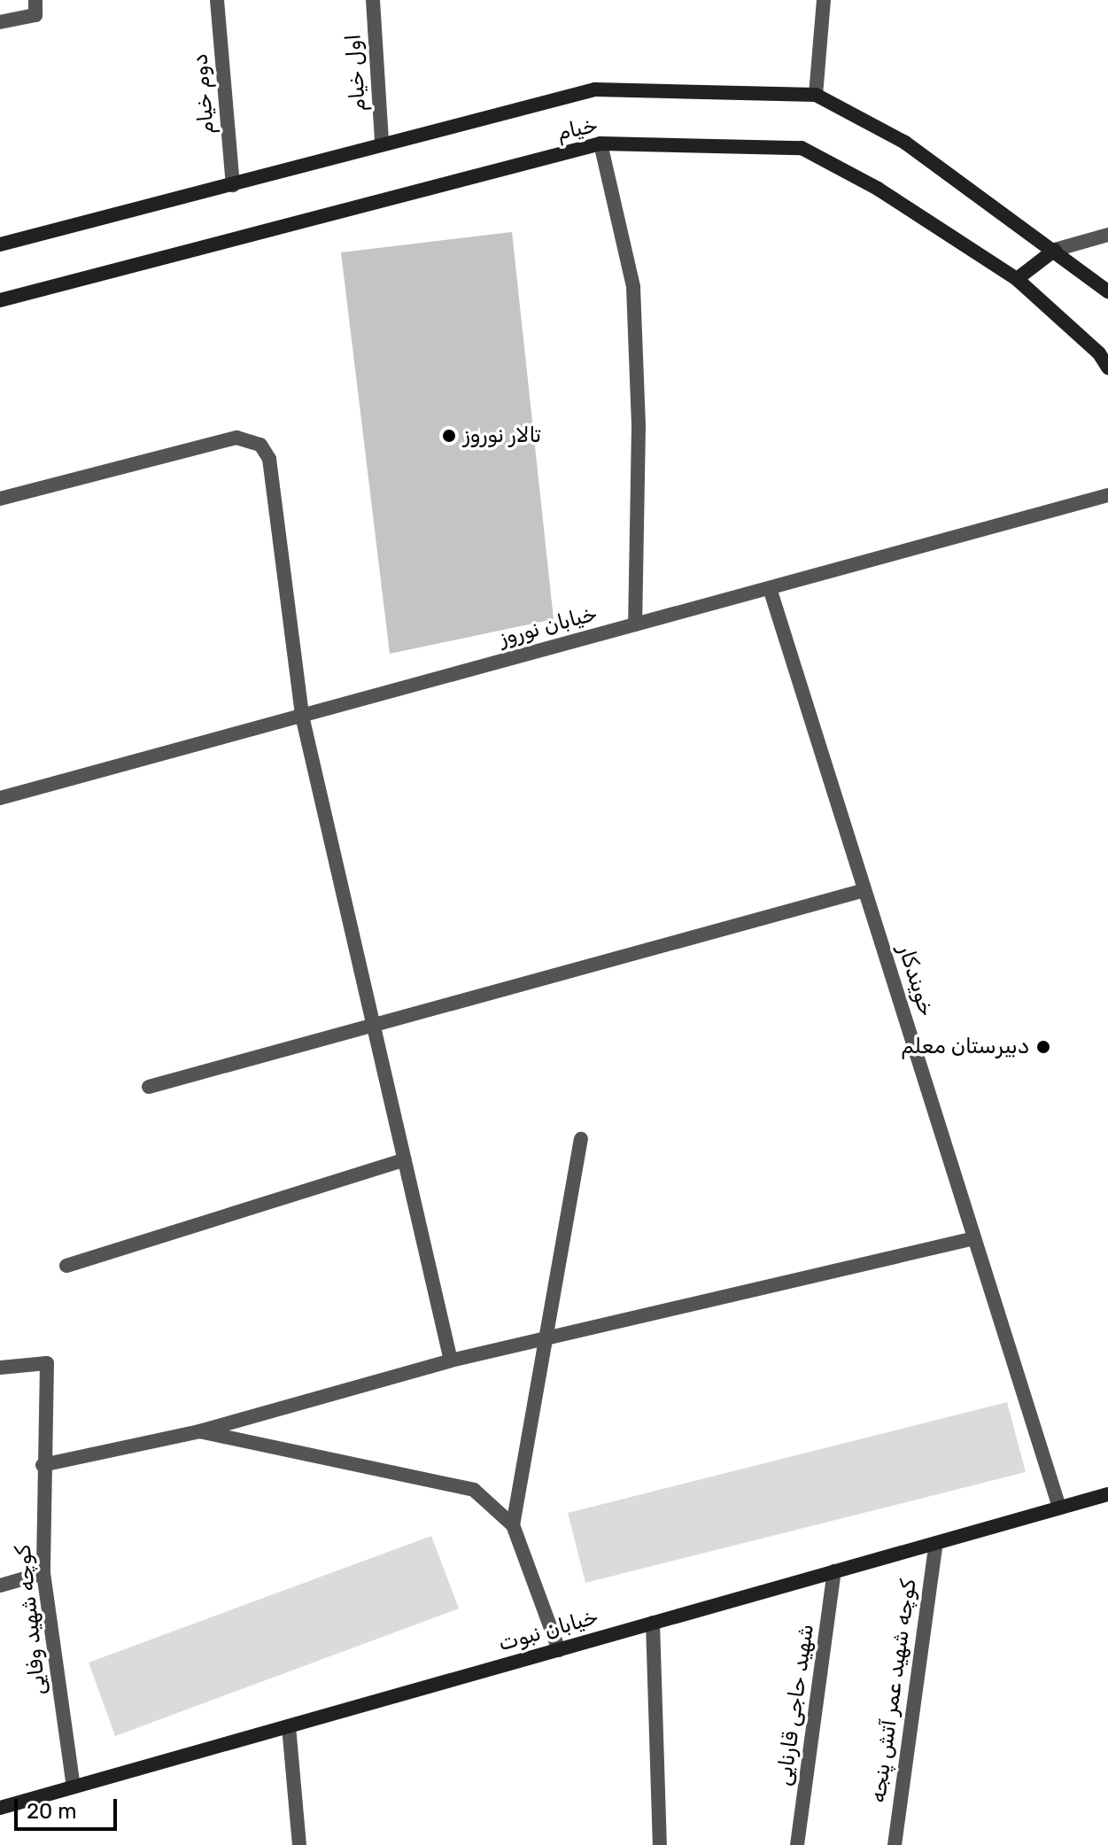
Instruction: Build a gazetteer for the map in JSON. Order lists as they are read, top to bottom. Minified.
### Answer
{"streets":{"street":["اول خیام","دوم خیام","خیام","خیابان نوروز","خویندکار","کوچه شهید وفایی","خیابان نبوت","کوچه شهید عمر آتش پنجه","شهید حاجی قارنایی"]},"crossings":[["اول خیام","خیام"],["دوم خیام","خیام"],["خیابان نوروز","خویندکار"],["خویندکار","خیابان نبوت"],["کوچه شهید وفایی","خیابان نبوت"],["خیابان نبوت","کوچه شهید عمر آتش پنجه"],["خیابان نبوت","شهید حاجی قارنایی"]],"places":["تالار نوروز","دبیرستان معلم"],"scale_bar":"20 m"}
